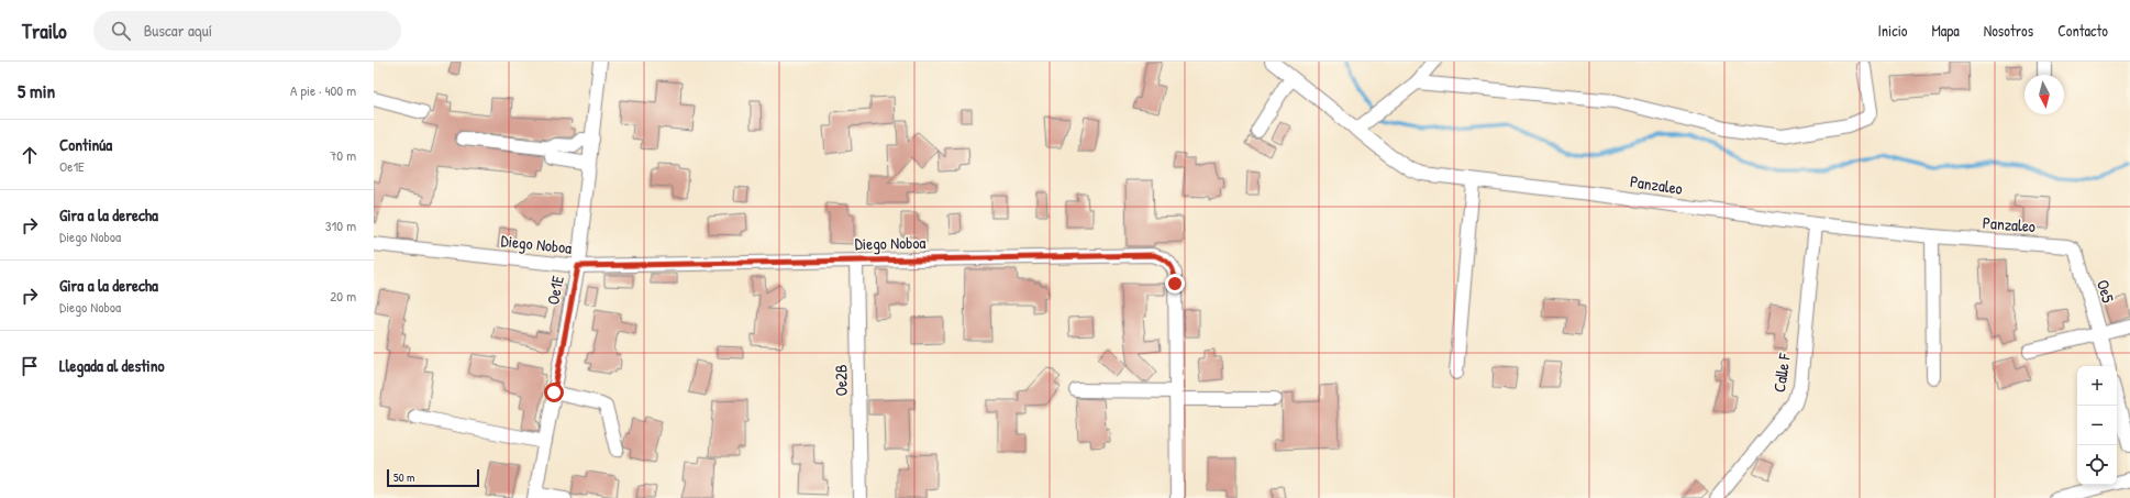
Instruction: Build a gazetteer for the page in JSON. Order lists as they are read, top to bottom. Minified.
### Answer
{"streets":{"street":["Panzaleo","Diego Noboa","Oe1E","Oe5","Calle F","Oe2B"]},"crossings":[["Panzaleo","Oe5"],["Panzaleo","Calle F"],["Diego Noboa","Oe1E"],["Diego Noboa","Oe2B"]],"scale_bar":"50 m","north":"bottom","page":{"header":"Trailo","search":"Buscar aquí","nav":["Inicio","Mapa","Nosotros","Contacto"],"heading":["5 min","A pie · 400 m"],"list":[["Continúa","Oe1E","70 m"],["Gira a la derecha","Diego Noboa","310 m"],["Gira a la derecha","Diego Noboa","20 m"],"Llegada al destino"],"map_buttons":["+","−"],"scale":"50 m"}}
